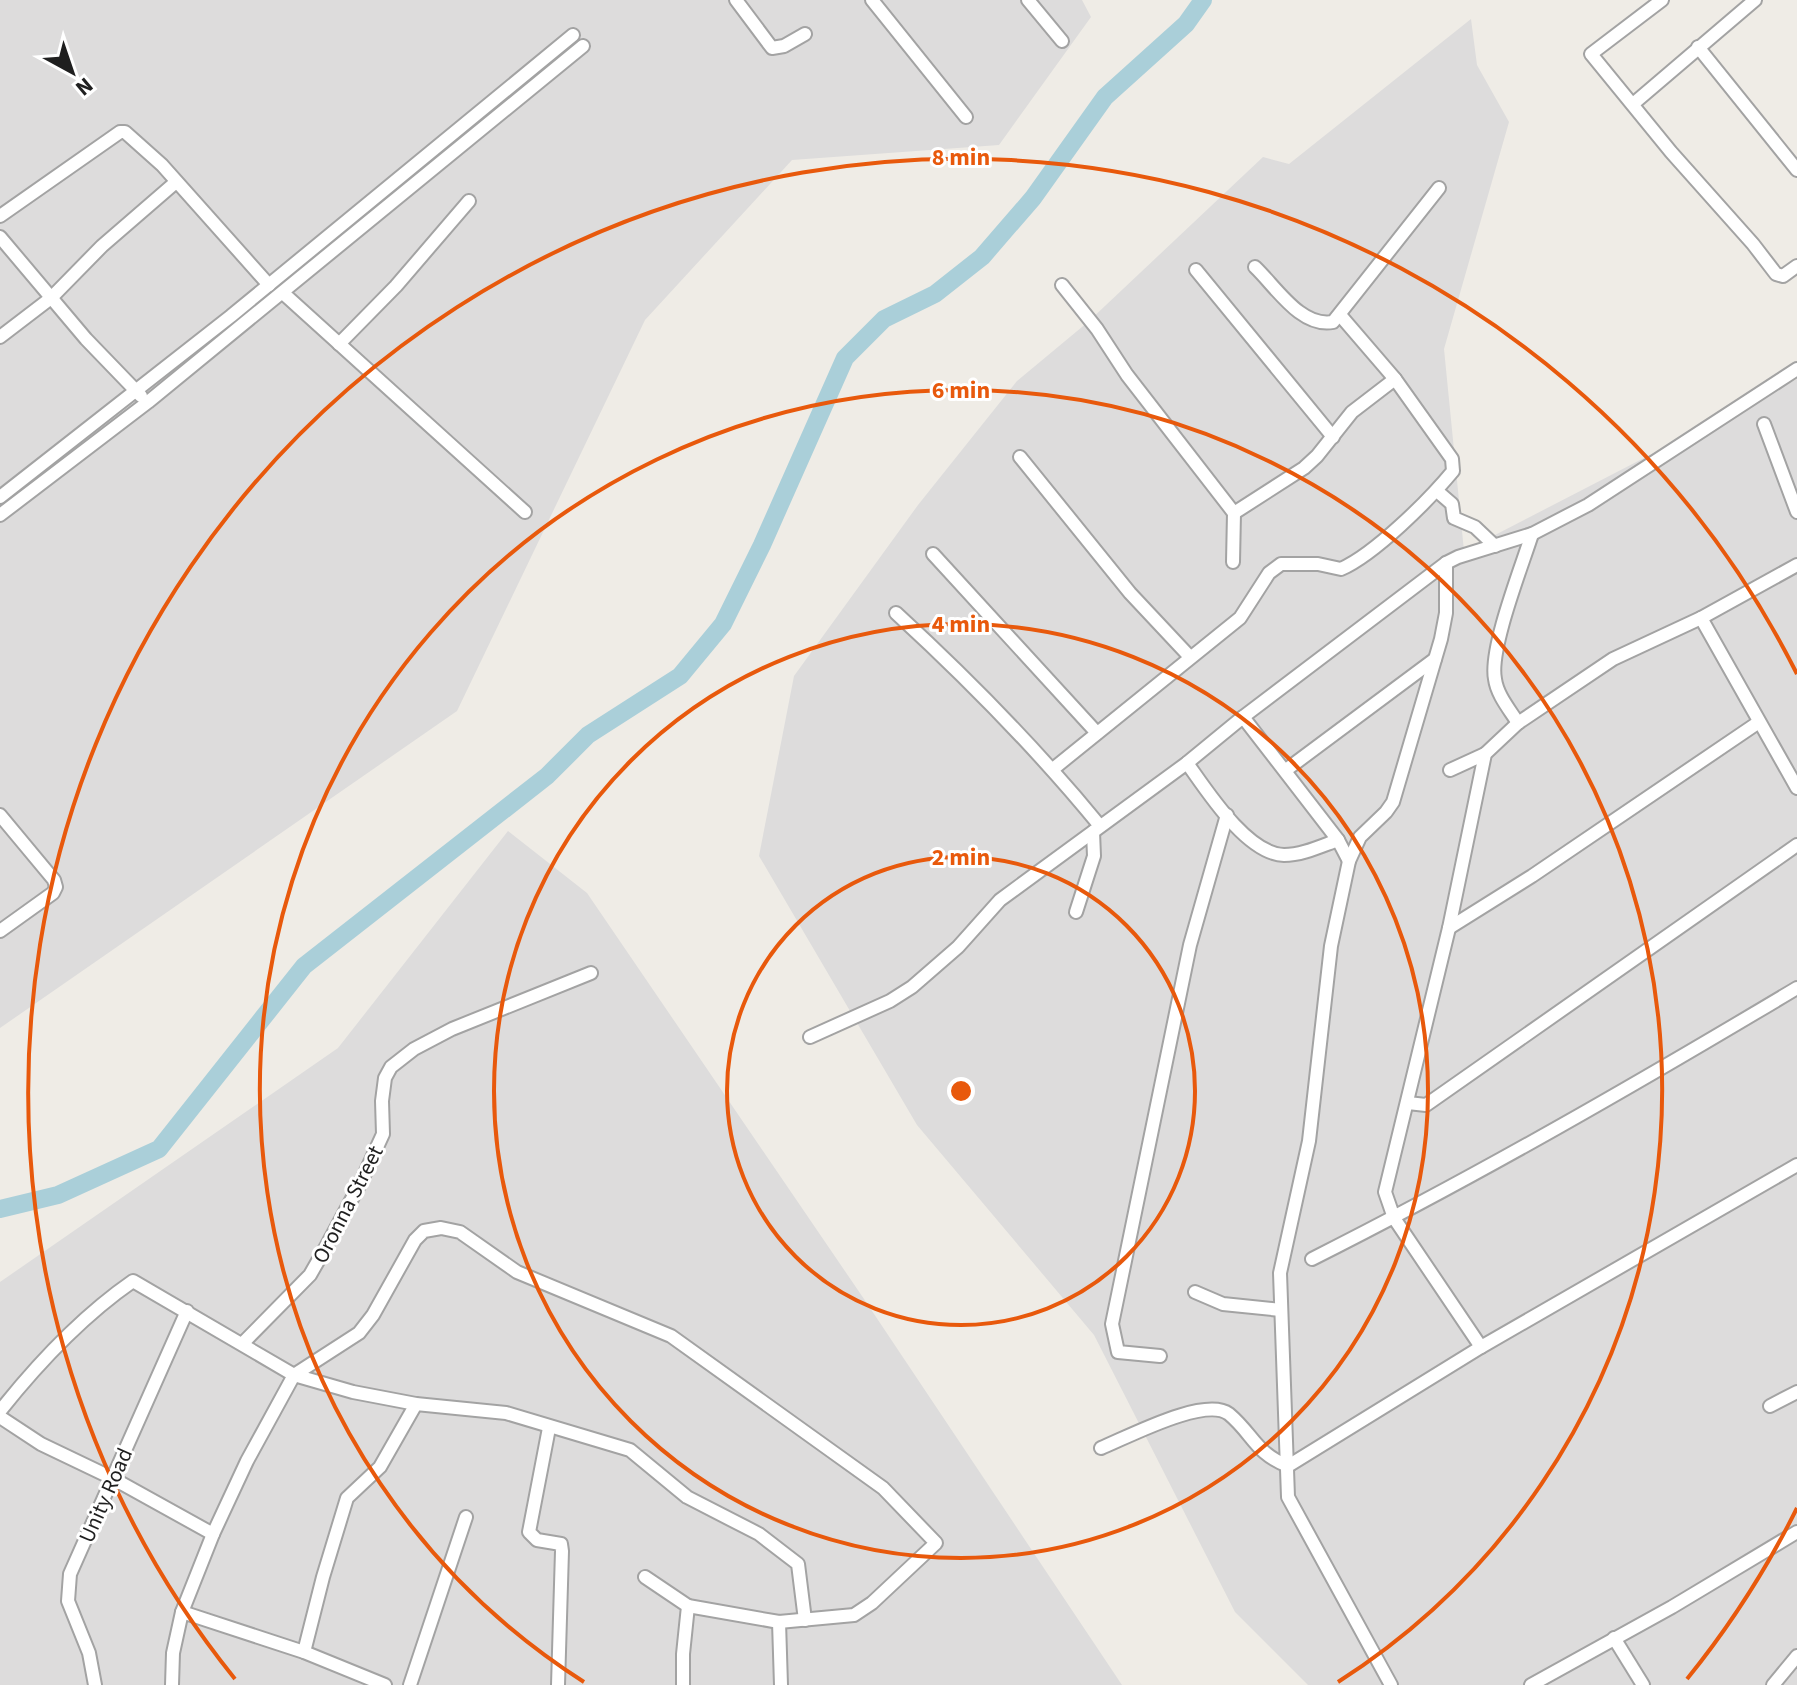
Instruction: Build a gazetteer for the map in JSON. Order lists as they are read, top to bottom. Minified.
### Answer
{"streets":{"street":["Oronna Street","Unity Road"]},"north":"bottom right","rings":["8 min","6 min","4 min","2 min"]}
